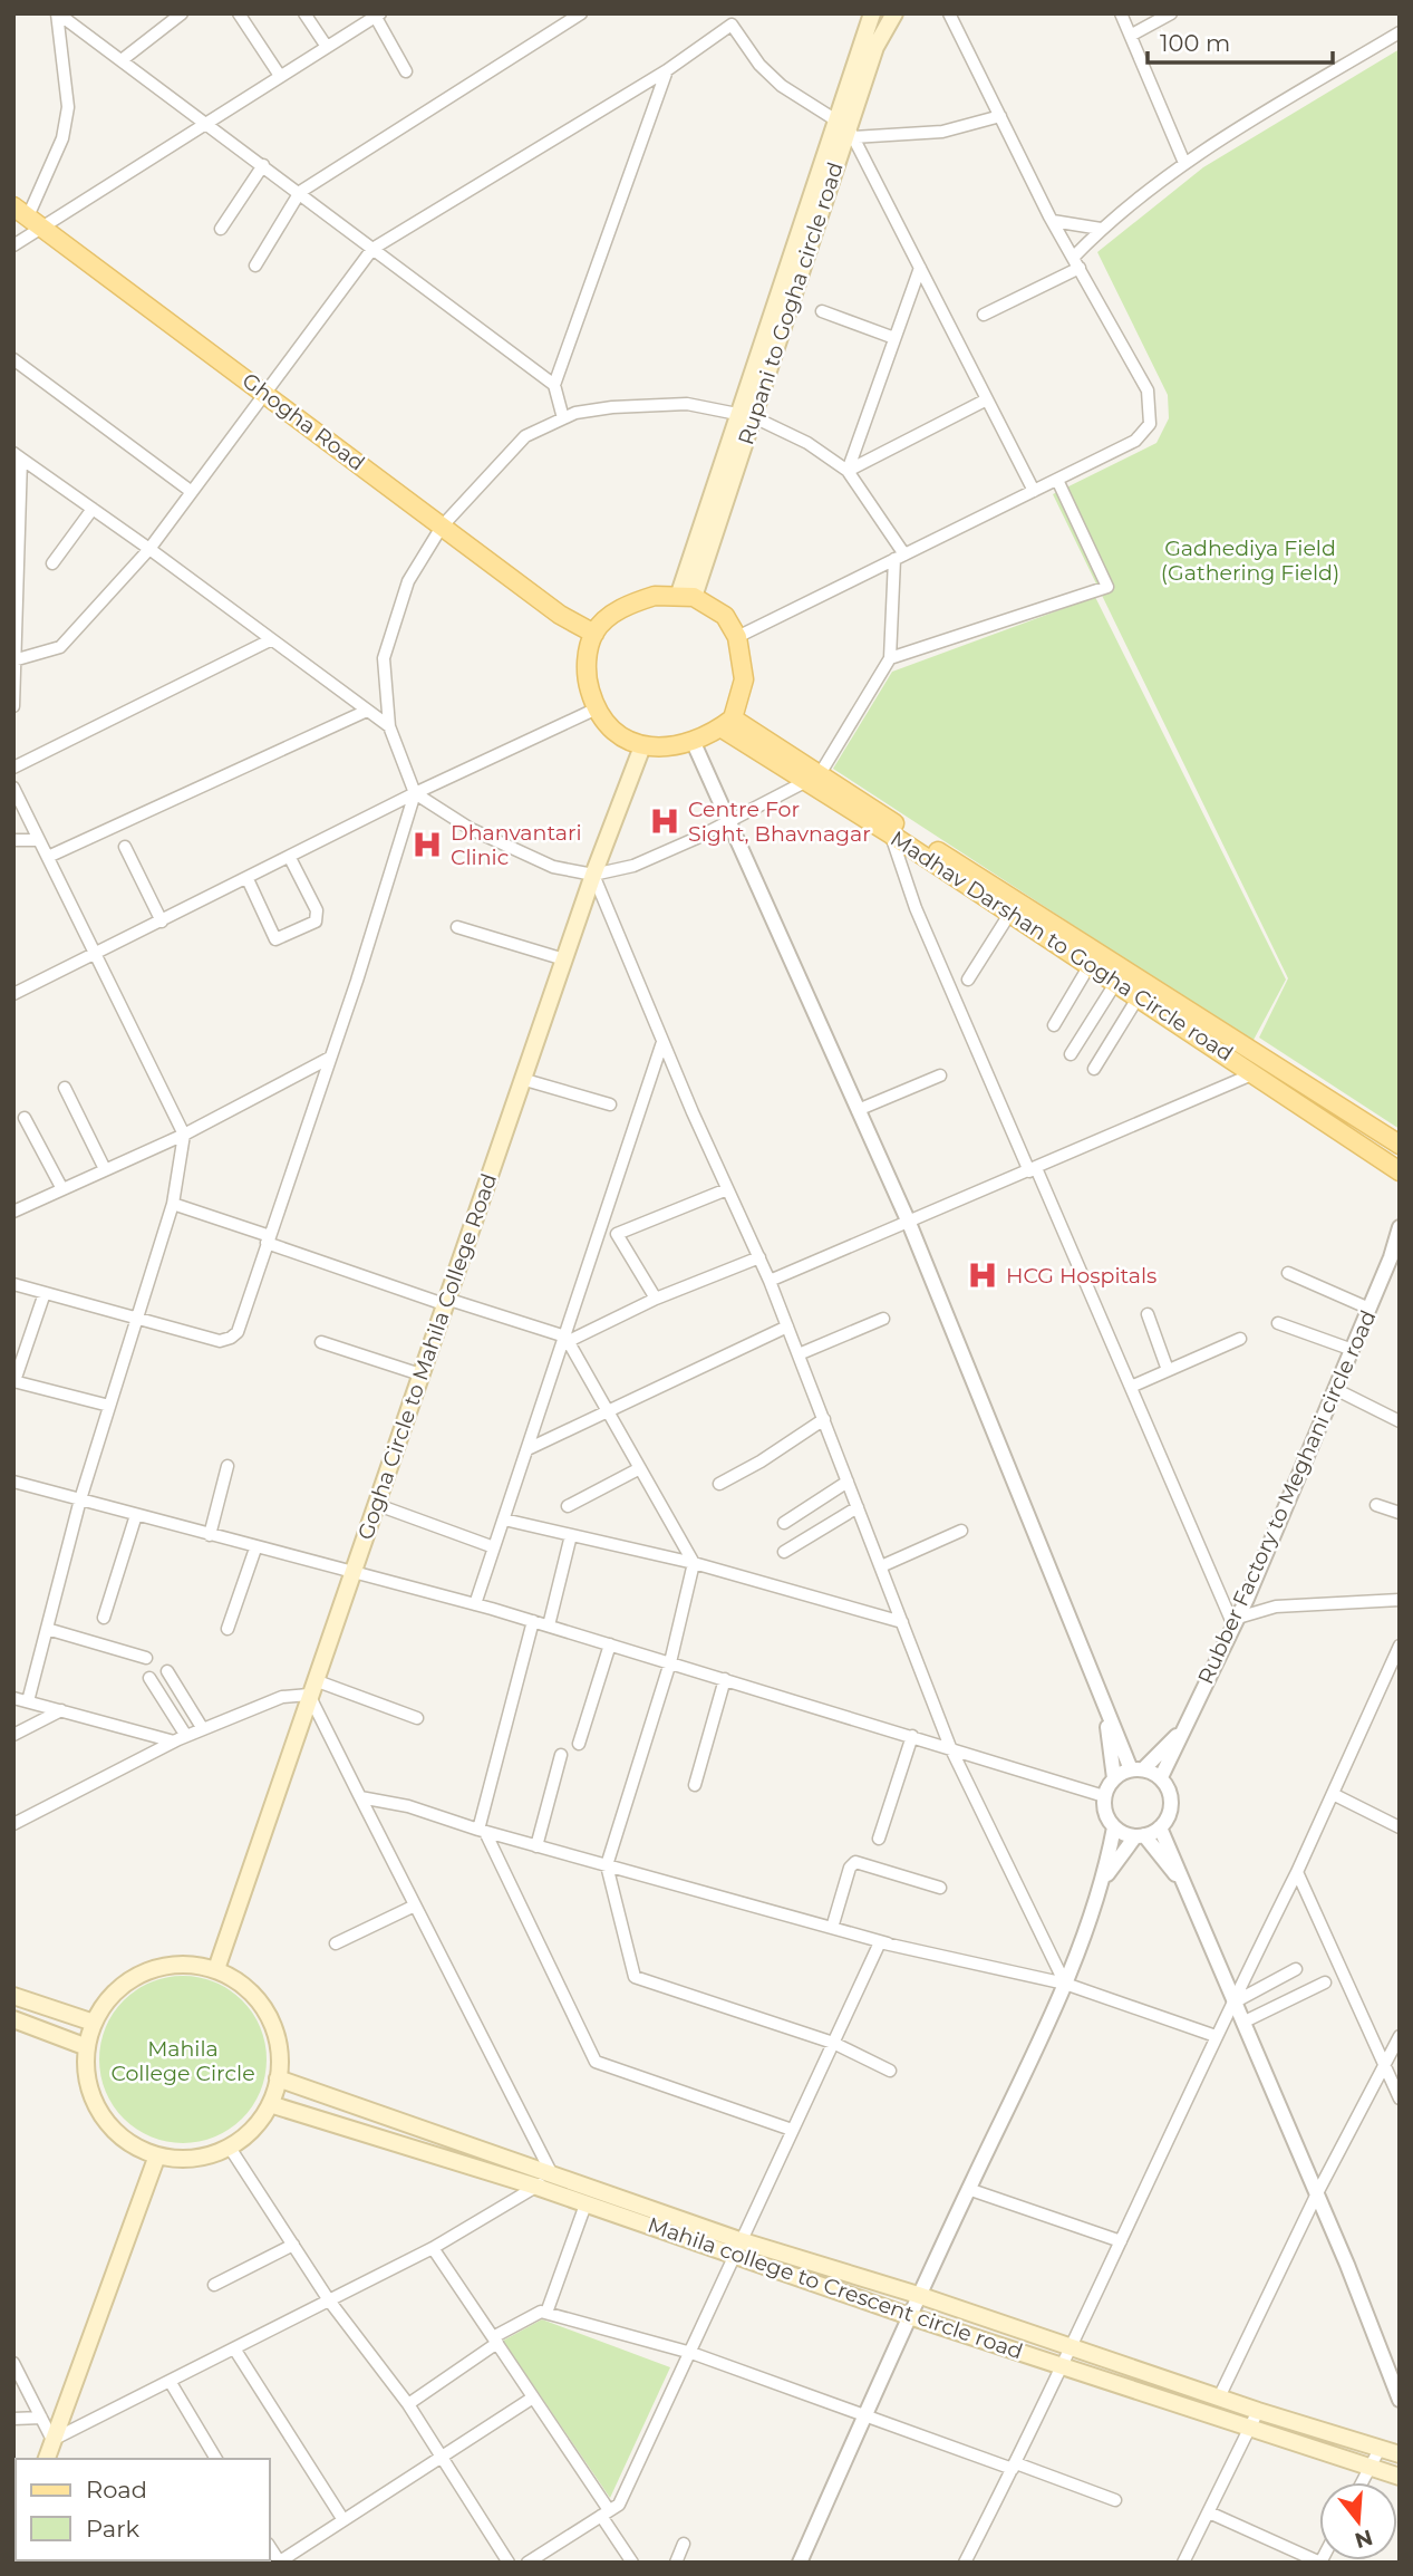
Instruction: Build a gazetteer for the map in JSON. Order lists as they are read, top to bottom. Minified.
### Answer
{"streets":{"main road":["Rupani to Gogha circle road","Ghogha Road","Madhav Darshan to Gogha Circle road","Gogha Circle to Mahila College Road","Mahila college to Crescent circle road"],"street":["Rubber Factory to Meghani circle road"]},"crossings":[["Rupani to Gogha circle road","Ghogha Road"],["Rupani to Gogha circle road","Madhav Darshan to Gogha Circle road"],["Rupani to Gogha circle road","Gogha Circle to Mahila College Road"],["Ghogha Road","Madhav Darshan to Gogha Circle road"],["Ghogha Road","Gogha Circle to Mahila College Road"],["Madhav Darshan to Gogha Circle road","Gogha Circle to Mahila College Road"],["Gogha Circle to Mahila College Road","Mahila college to Crescent circle road"]],"parks":["Gadhediya Field (Gathering Field)","Mahila College Circle"],"places":{"hospital":["Centre For Sight, Bhavnagar","Dhanvantari Clinic","HCG Hospitals"]},"legend":["Road","Park"],"scale_bar":"100 m","north":"bottom"}
